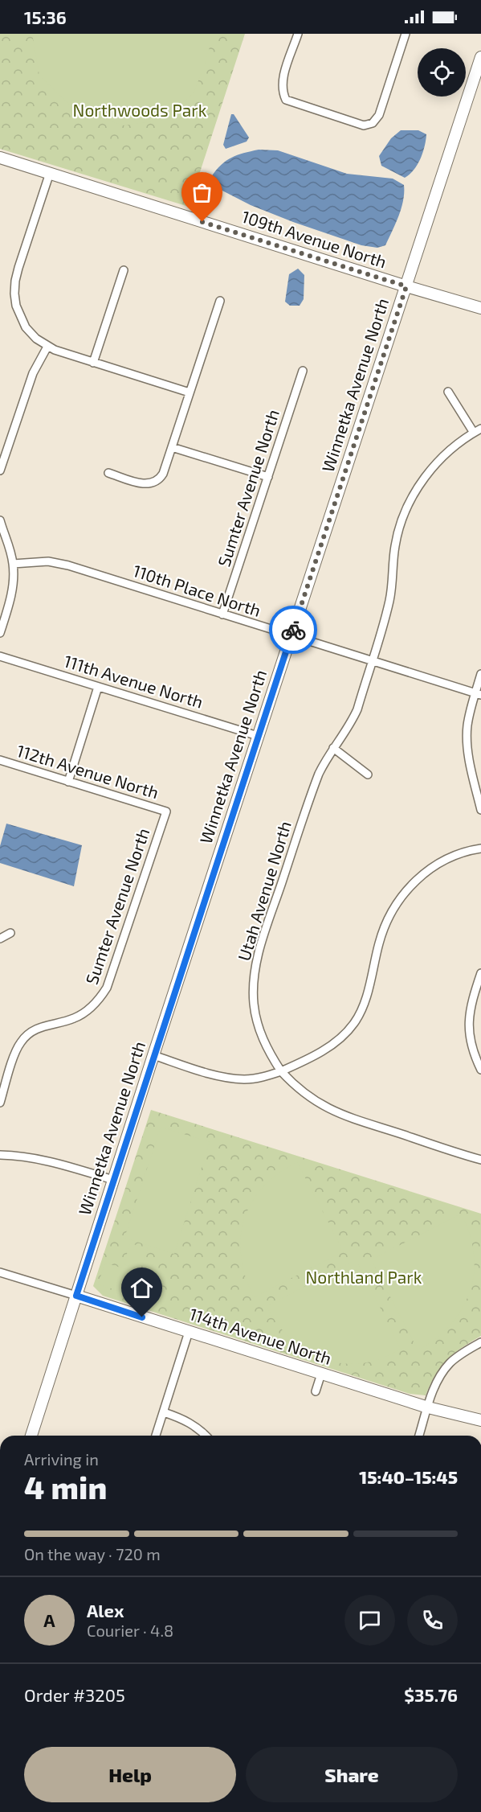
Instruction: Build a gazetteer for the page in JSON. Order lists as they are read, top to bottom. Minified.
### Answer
{"streets":{"street":["109th Avenue North","Winnetka Avenue North","Sumter Avenue North","110th Place North","111th Avenue North","112th Avenue North","Utah Avenue North","114th Avenue North"]},"crossings":[["109th Avenue North","Winnetka Avenue North"],["Winnetka Avenue North","110th Place North"],["Winnetka Avenue North","111th Avenue North"],["Winnetka Avenue North","114th Avenue North"],["Sumter Avenue North","110th Place North"],["Sumter Avenue North","112th Avenue North"],["110th Place North","Utah Avenue North"]],"parks":["Northwoods Park","Northland Park"],"page":{"status":"15:36","heading":["4 min","Arriving in","15:40–15:45"],"panel":["Alex","Courier · 4.8","Order #3205","$35.76"],"bar":"On the way · 720 m","round":"A","buttons":["Help","Share"]}}
